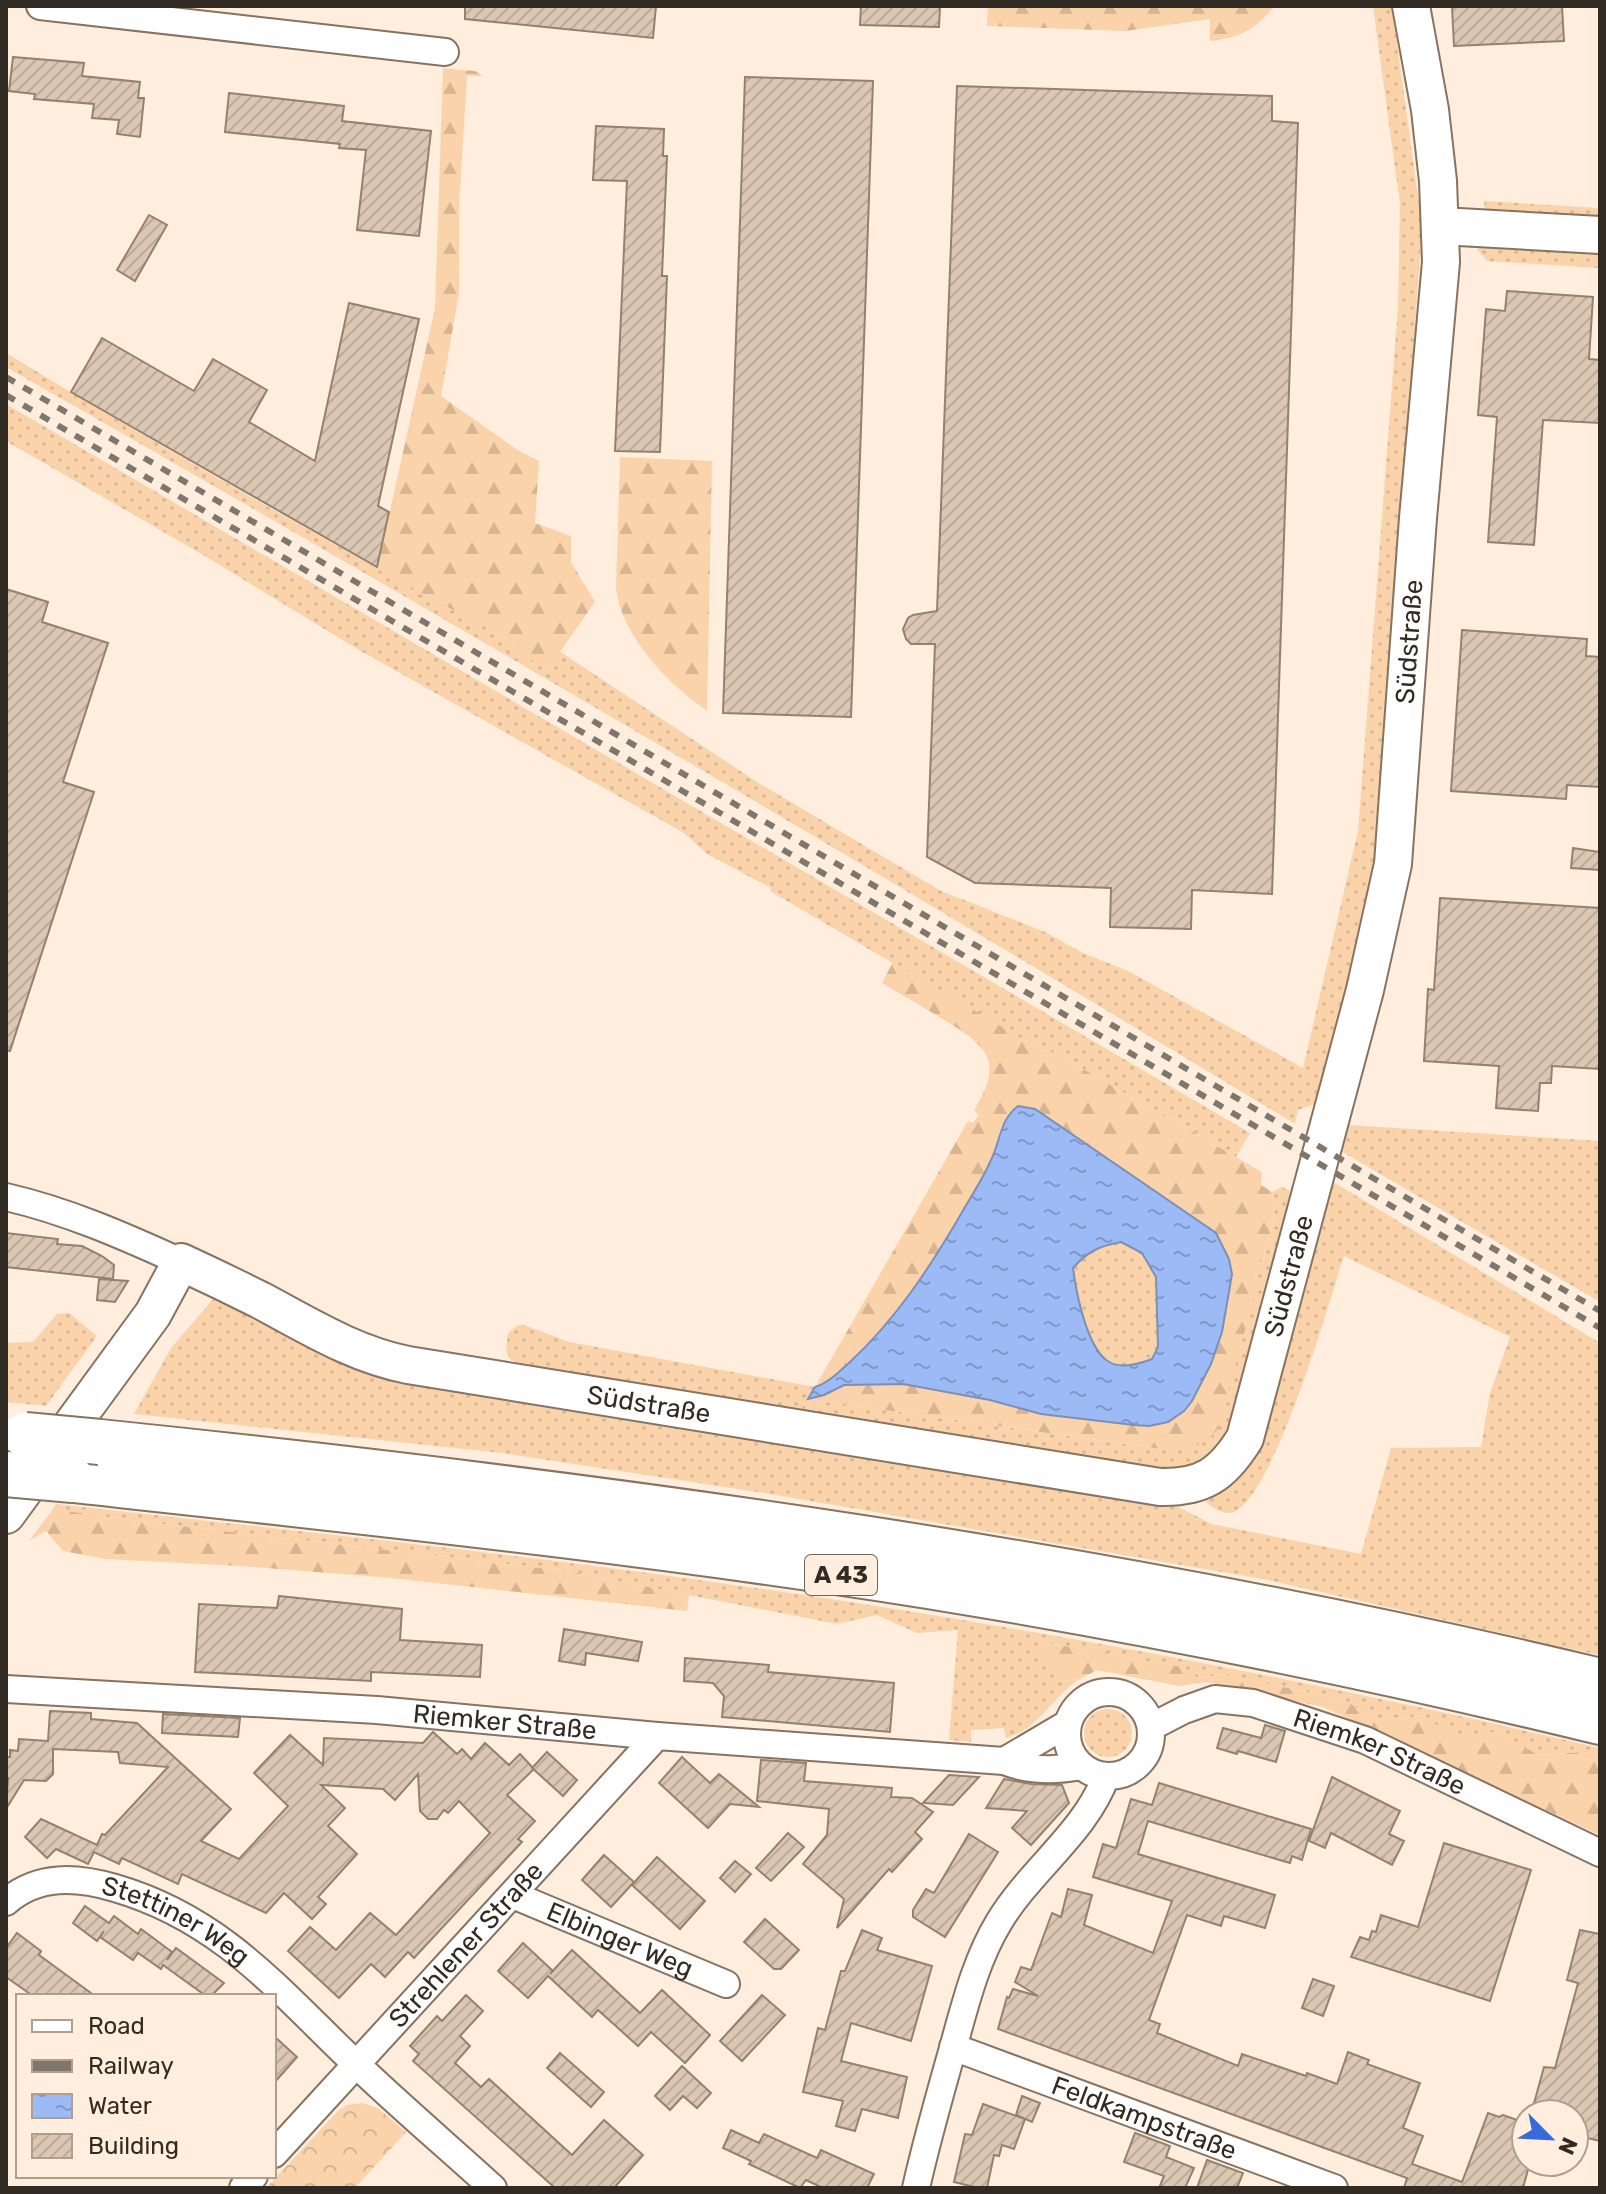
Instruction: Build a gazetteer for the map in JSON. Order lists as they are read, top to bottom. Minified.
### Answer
{"streets":{"highway":["A 43"],"street":["Südstraße","Riemker Straße","Stettiner Weg","Elbinger Weg","Strehlener Straße","Feldkampstraße"]},"crossings":[["Riemker Straße","Strehlener Straße"],["Stettiner Weg","Strehlener Straße"],["Elbinger Weg","Strehlener Straße"]],"legend":["Road","Railway","Water","Building"],"north":"bottom right"}
